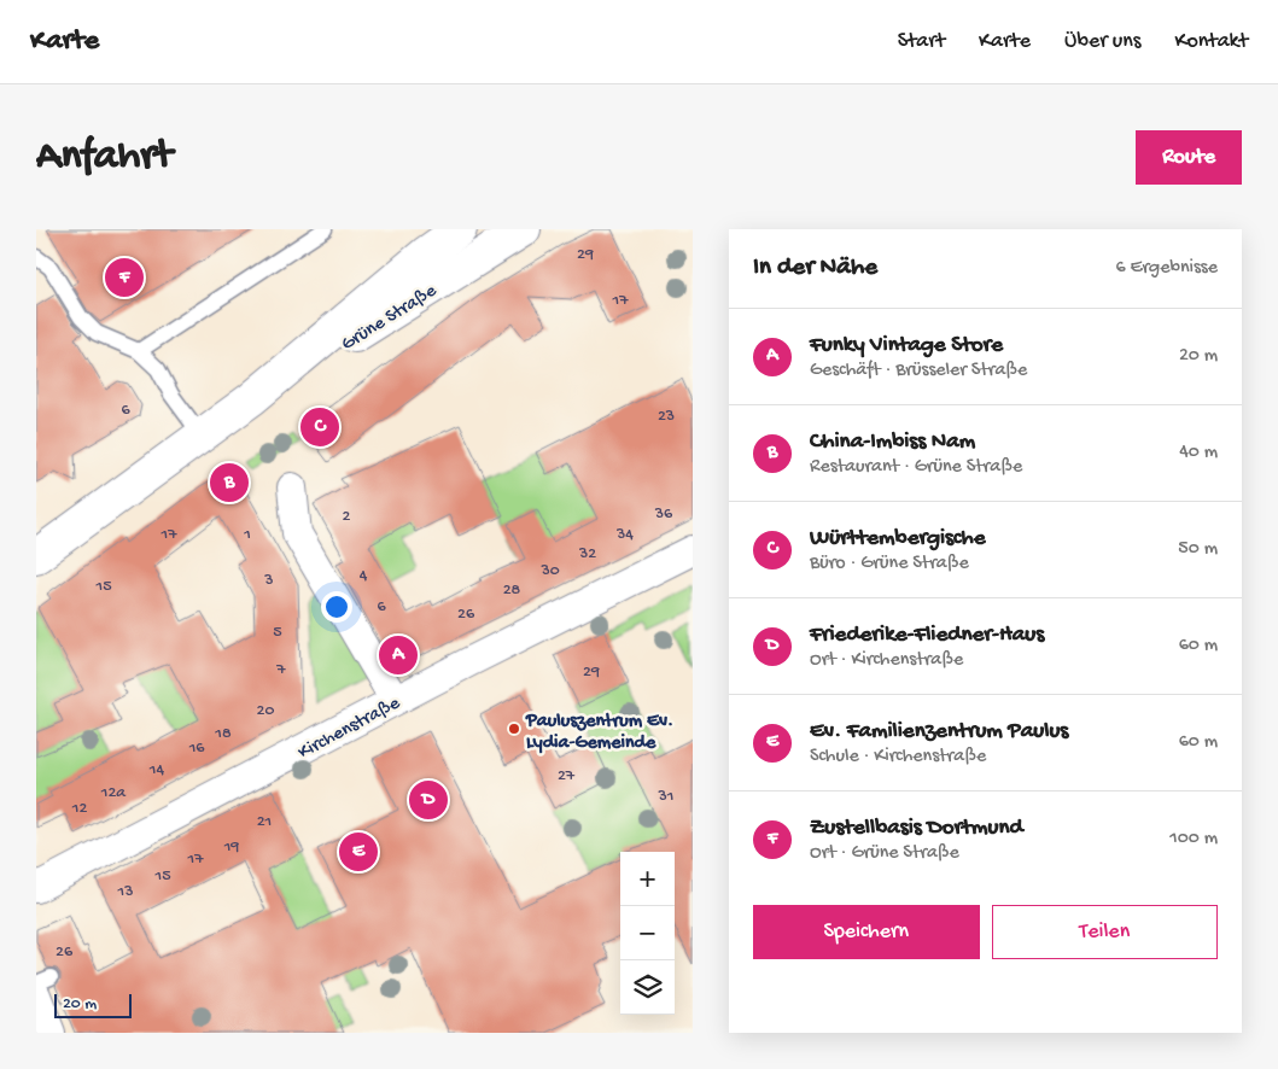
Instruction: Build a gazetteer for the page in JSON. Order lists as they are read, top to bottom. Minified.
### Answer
{"streets":{"main road":["Grüne Straße"],"street":["Kirchenstraße"]},"places":["Pauluszentrum Ev. Lydia-Gemeinde"],"house_numbers":["29","17","6","23","36","2","17","1","34","32","30","4","3","15","28","6","26","5","7","29","20","18","16","14","27","12a","31","12","21","19","17","15","13","26"],"scale_bar":"20 m","page":{"header":"Karte","nav":["Start","Karte","Über uns","Kontakt"],"buttons":["Route",["Speichern","Teilen"]],"title":"Anfahrt","heading":["In der Nähe","6 Ergebnisse"],"pins":["F","C","B","A","D","E"],"list":[{"mark":"A","name":"Funky Vintage Store","note":"Geschäft · Brüsseler Straße","value":"20 m"},{"mark":"B","name":"China-Imbiss Nam","note":"Restaurant · Grüne Straße","value":"40 m"},{"mark":"C","name":"Württembergische","note":"Büro · Grüne Straße","value":"50 m"},{"mark":"D","name":"Friederike-Fliedner-Haus","note":"Ort · Kirchenstraße","value":"60 m"},{"mark":"E","name":"Ev. Familienzentrum Paulus","note":"Schule · Kirchenstraße","value":"60 m"},{"mark":"F","name":"Zustellbasis Dortmund","note":"Ort · Grüne Straße","value":"100 m"}],"map_buttons":["+","−"],"scale":"20 m"}}
